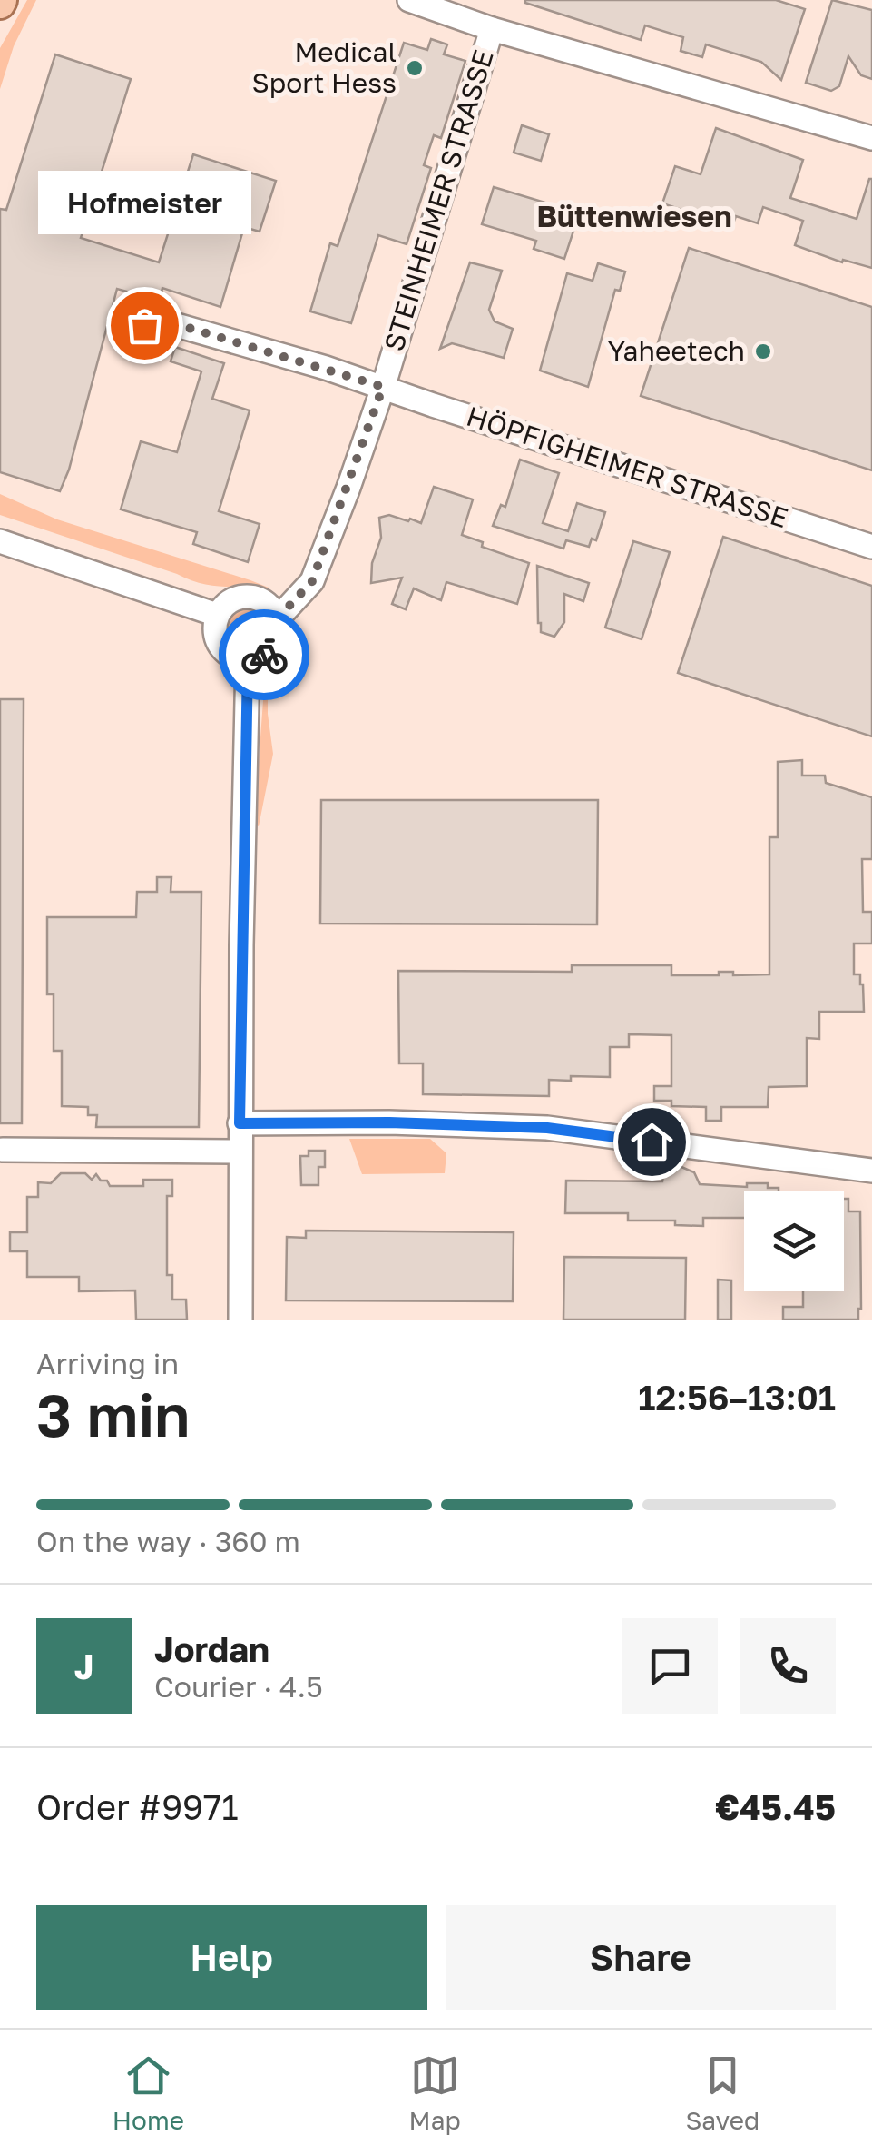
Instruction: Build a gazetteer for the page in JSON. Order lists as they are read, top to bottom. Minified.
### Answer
{"streets":{"street":["STEINHEIMER STRASSE","HÖPFIGHEIMER STRASSE"]},"crossings":[["STEINHEIMER STRASSE","HÖPFIGHEIMER STRASSE"]],"districts":["Büttenwiesen"],"places":["Medical Sport Hess","Hofmeister","Yaheetech"],"page":{"bubble":"Hofmeister","heading":["3 min","Arriving in","12:56–13:01"],"panel":["Jordan","Courier · 4.5","Order #9971","€45.45"],"bar":"On the way · 360 m","round":"J","buttons":["Help","Share"],"tabs":["Home","Map","Saved"]}}
